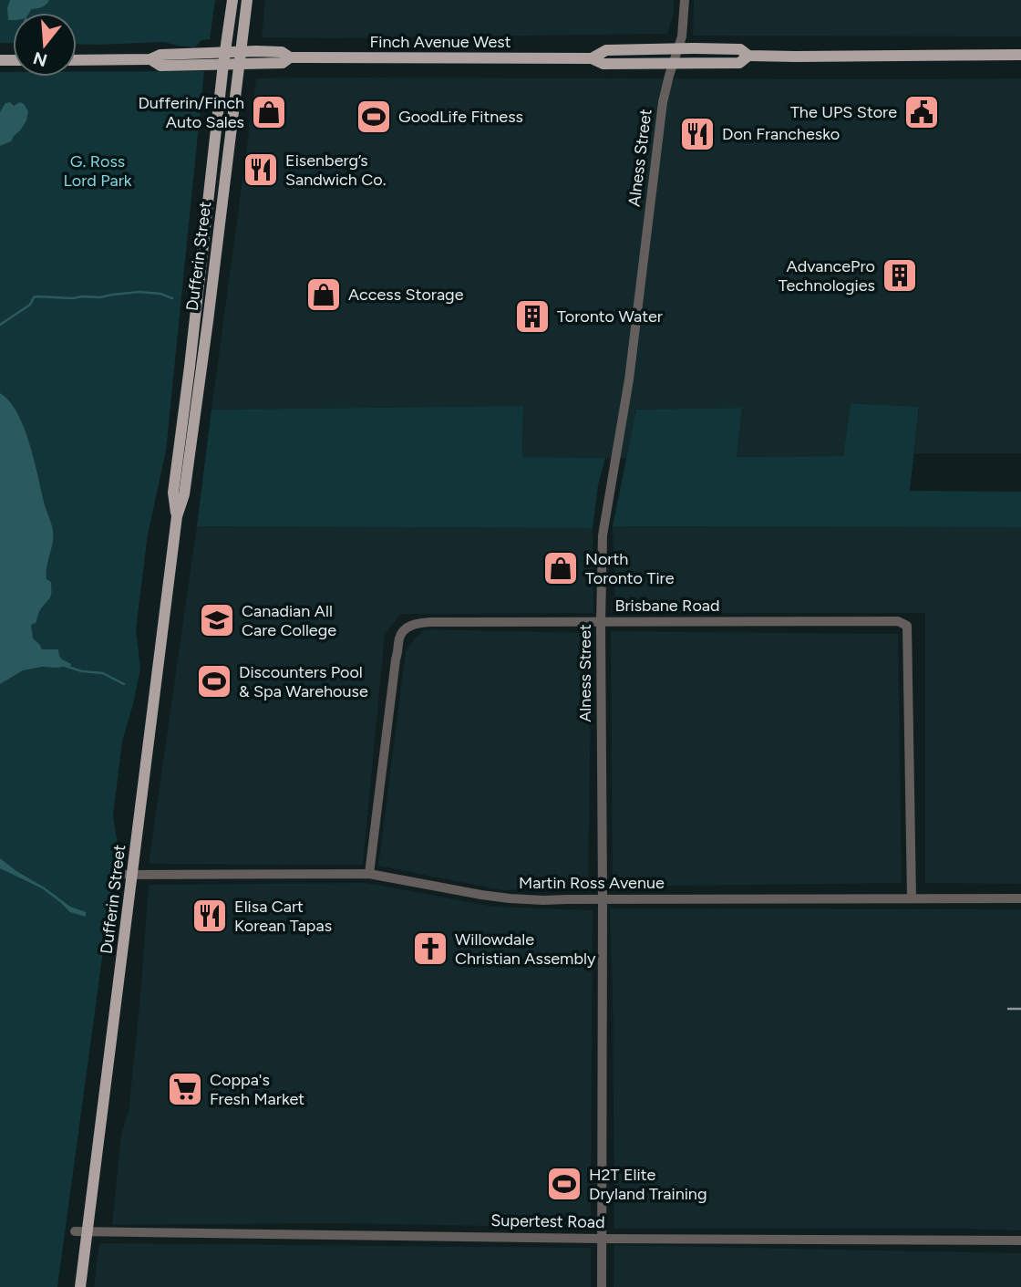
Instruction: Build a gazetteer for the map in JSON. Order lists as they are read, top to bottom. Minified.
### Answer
{"streets":{"main road":["Finch Avenue West","Dufferin Street"],"street":["Alness Street","Brisbane Road","Martin Ross Avenue","Supertest Road"]},"crossings":[["Finch Avenue West","Alness Street"],["Finch Avenue West","Dufferin Street"],["Alness Street","Brisbane Road"],["Alness Street","Martin Ross Avenue"],["Alness Street","Supertest Road"],["Dufferin Street","Martin Ross Avenue"],["Dufferin Street","Supertest Road"],["Brisbane Road","Martin Ross Avenue"]],"parks":["G. Ross Lord Park"],"places":{"shop":["Dufferin/Finch Auto Sales","Access Storage","North Toronto Tire"],"public building":["The UPS Store"],"sports":["GoodLife Fitness","Discounters Pool & Spa Warehouse","H2T Elite Dryland Training"],"restaurant":["Don Franchesko","Eisenberg’s Sandwich Co.","Elisa Cart Korean Tapas"],"building":["AdvancePro Technologies","Toronto Water"],"school or university":["Canadian All Care College"],"church":["Willowdale Christian Assembly"],"supermarket":["Coppa's Fresh Market"]},"north":"bottom"}
